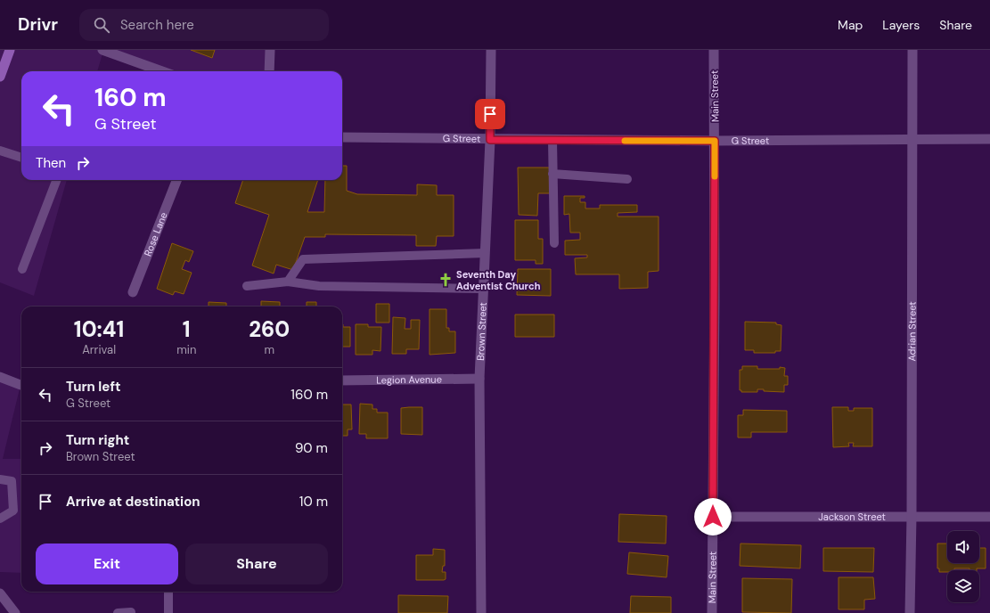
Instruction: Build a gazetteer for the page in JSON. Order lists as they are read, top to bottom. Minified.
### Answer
{"streets":{"street":["Main Street","G Street","Rose Lane","Brown Street","Adrian Street","Legion Avenue","Jackson Street"]},"crossings":[["Main Street","G Street"],["Main Street","Jackson Street"],["G Street","Brown Street"],["G Street","Adrian Street"],["Brown Street","Legion Avenue"],["Adrian Street","Jackson Street"]],"places":{"church":["Seventh Day Adventist Church"]},"page":{"header":"Drivr","search":"Search here","nav":["Map","Layers","Share"],"turn":["160 m","G Street"],"then":"Then","eta":["10:41","Arrival","1","min","260","m"],"list":[{"name":"Turn left","note":"G Street","value":"160 m"},{"name":"Turn right","note":"Brown Street","value":"90 m"},{"name":"Arrive at destination","value":"10 m"}],"buttons":["Exit","Share"]}}
